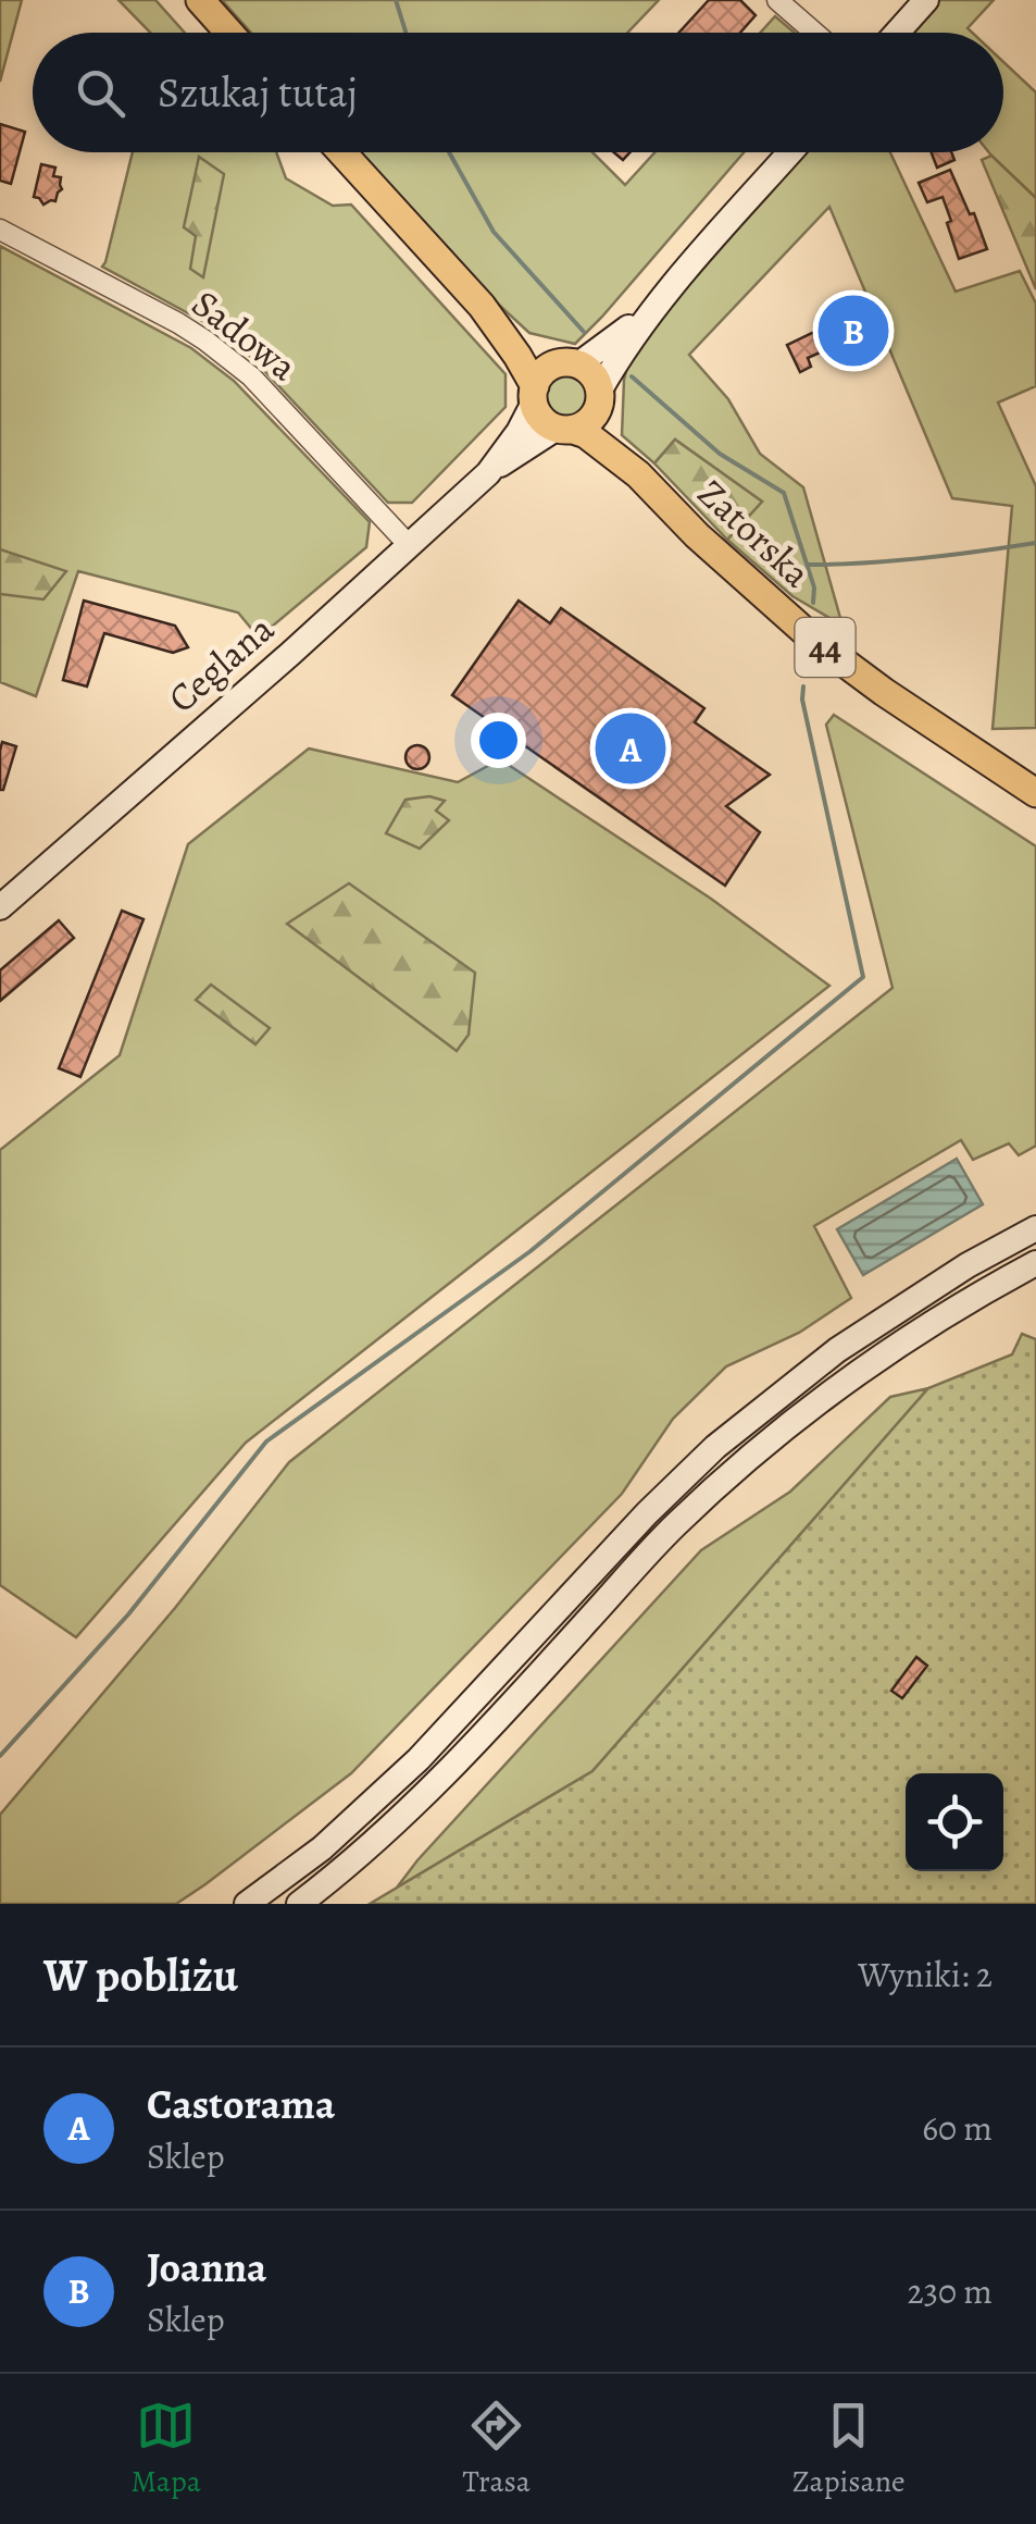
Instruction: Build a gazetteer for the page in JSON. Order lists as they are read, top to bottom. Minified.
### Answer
{"streets":{"main road":["Zatorska","44","Ceglana"],"street":["Sadowa"]},"crossings":[["Sadowa","Ceglana"],["Zatorska","44"],["Zatorska","Ceglana"],["44","Ceglana"]],"page":{"search":"Szukaj tutaj","pins":["B","A"],"heading":["W pobliżu","Wyniki: 2"],"list":[{"mark":"A","name":"Castorama","note":"Sklep","value":"60 m"},{"mark":"B","name":"Joanna","note":"Sklep","value":"230 m"}],"nav":["Mapa","Trasa","Zapisane"]}}
